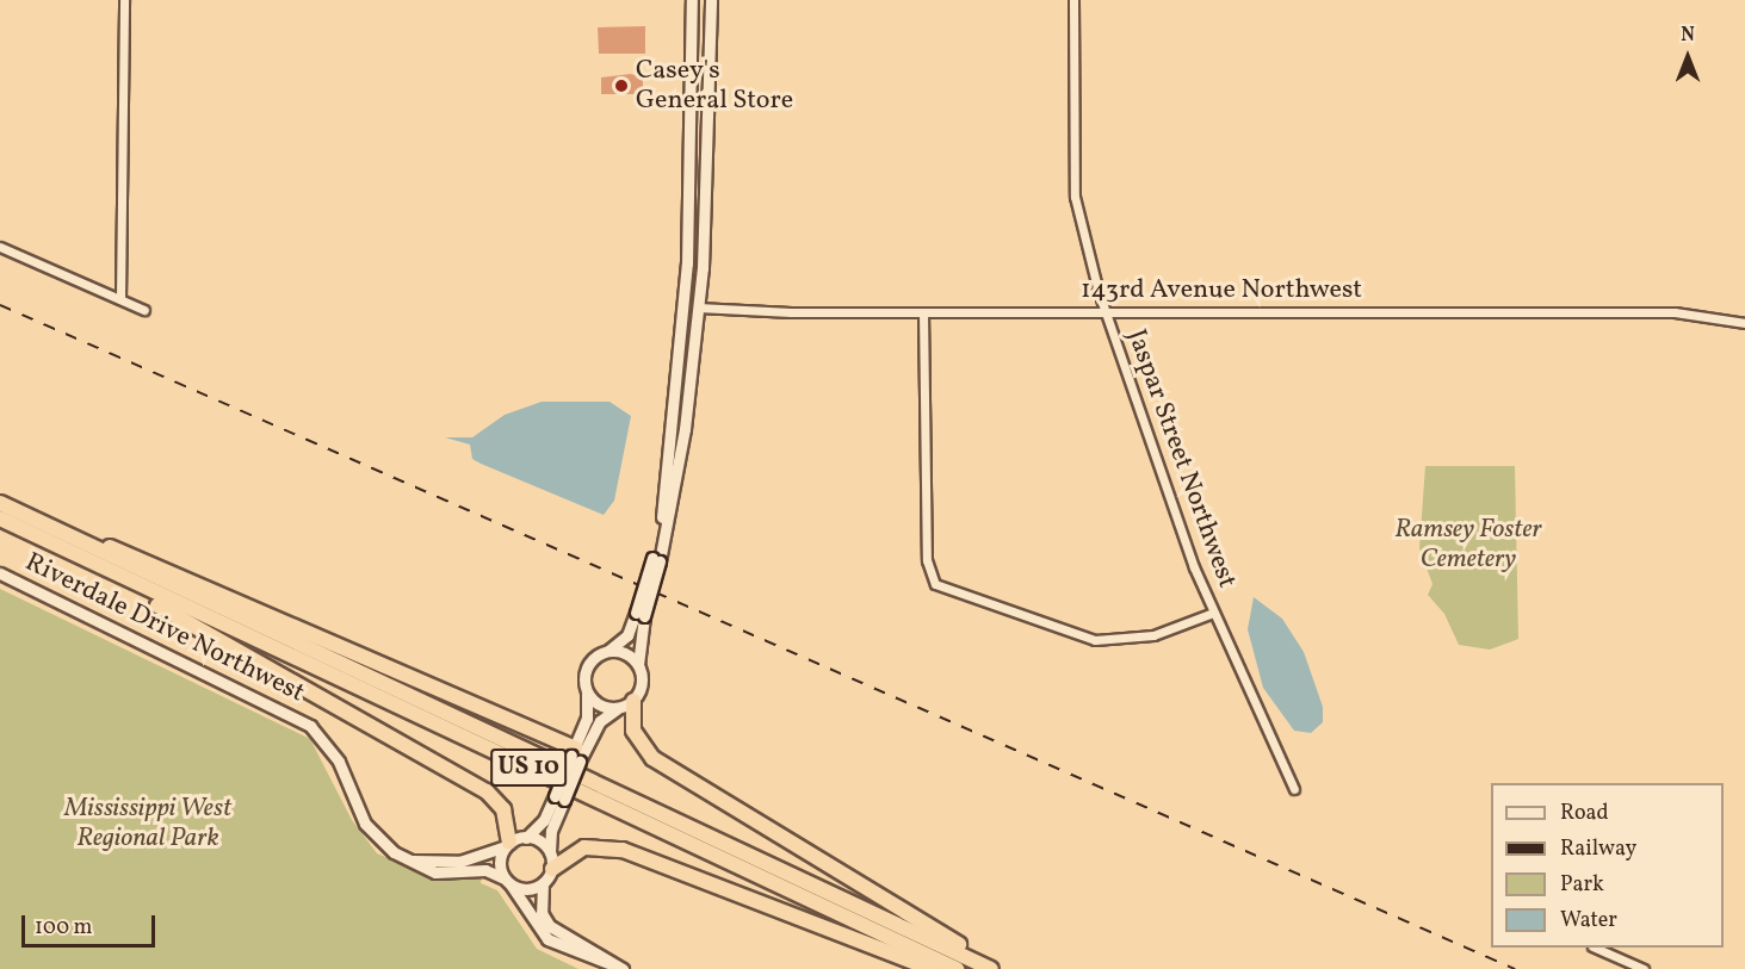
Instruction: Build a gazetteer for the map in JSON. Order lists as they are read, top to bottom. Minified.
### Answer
{"streets":{"highway":["US 10"],"street":["143rd Avenue Northwest","Jaspar Street Northwest","Riverdale Drive Northwest"]},"crossings":[["143rd Avenue Northwest","Jaspar Street Northwest"]],"parks":["Ramsey Foster Cemetery","Mississippi West Regional Park"],"places":["Casey's General Store"],"legend":["Road","Railway","Park","Water"],"scale_bar":"100 m","north":"top"}
